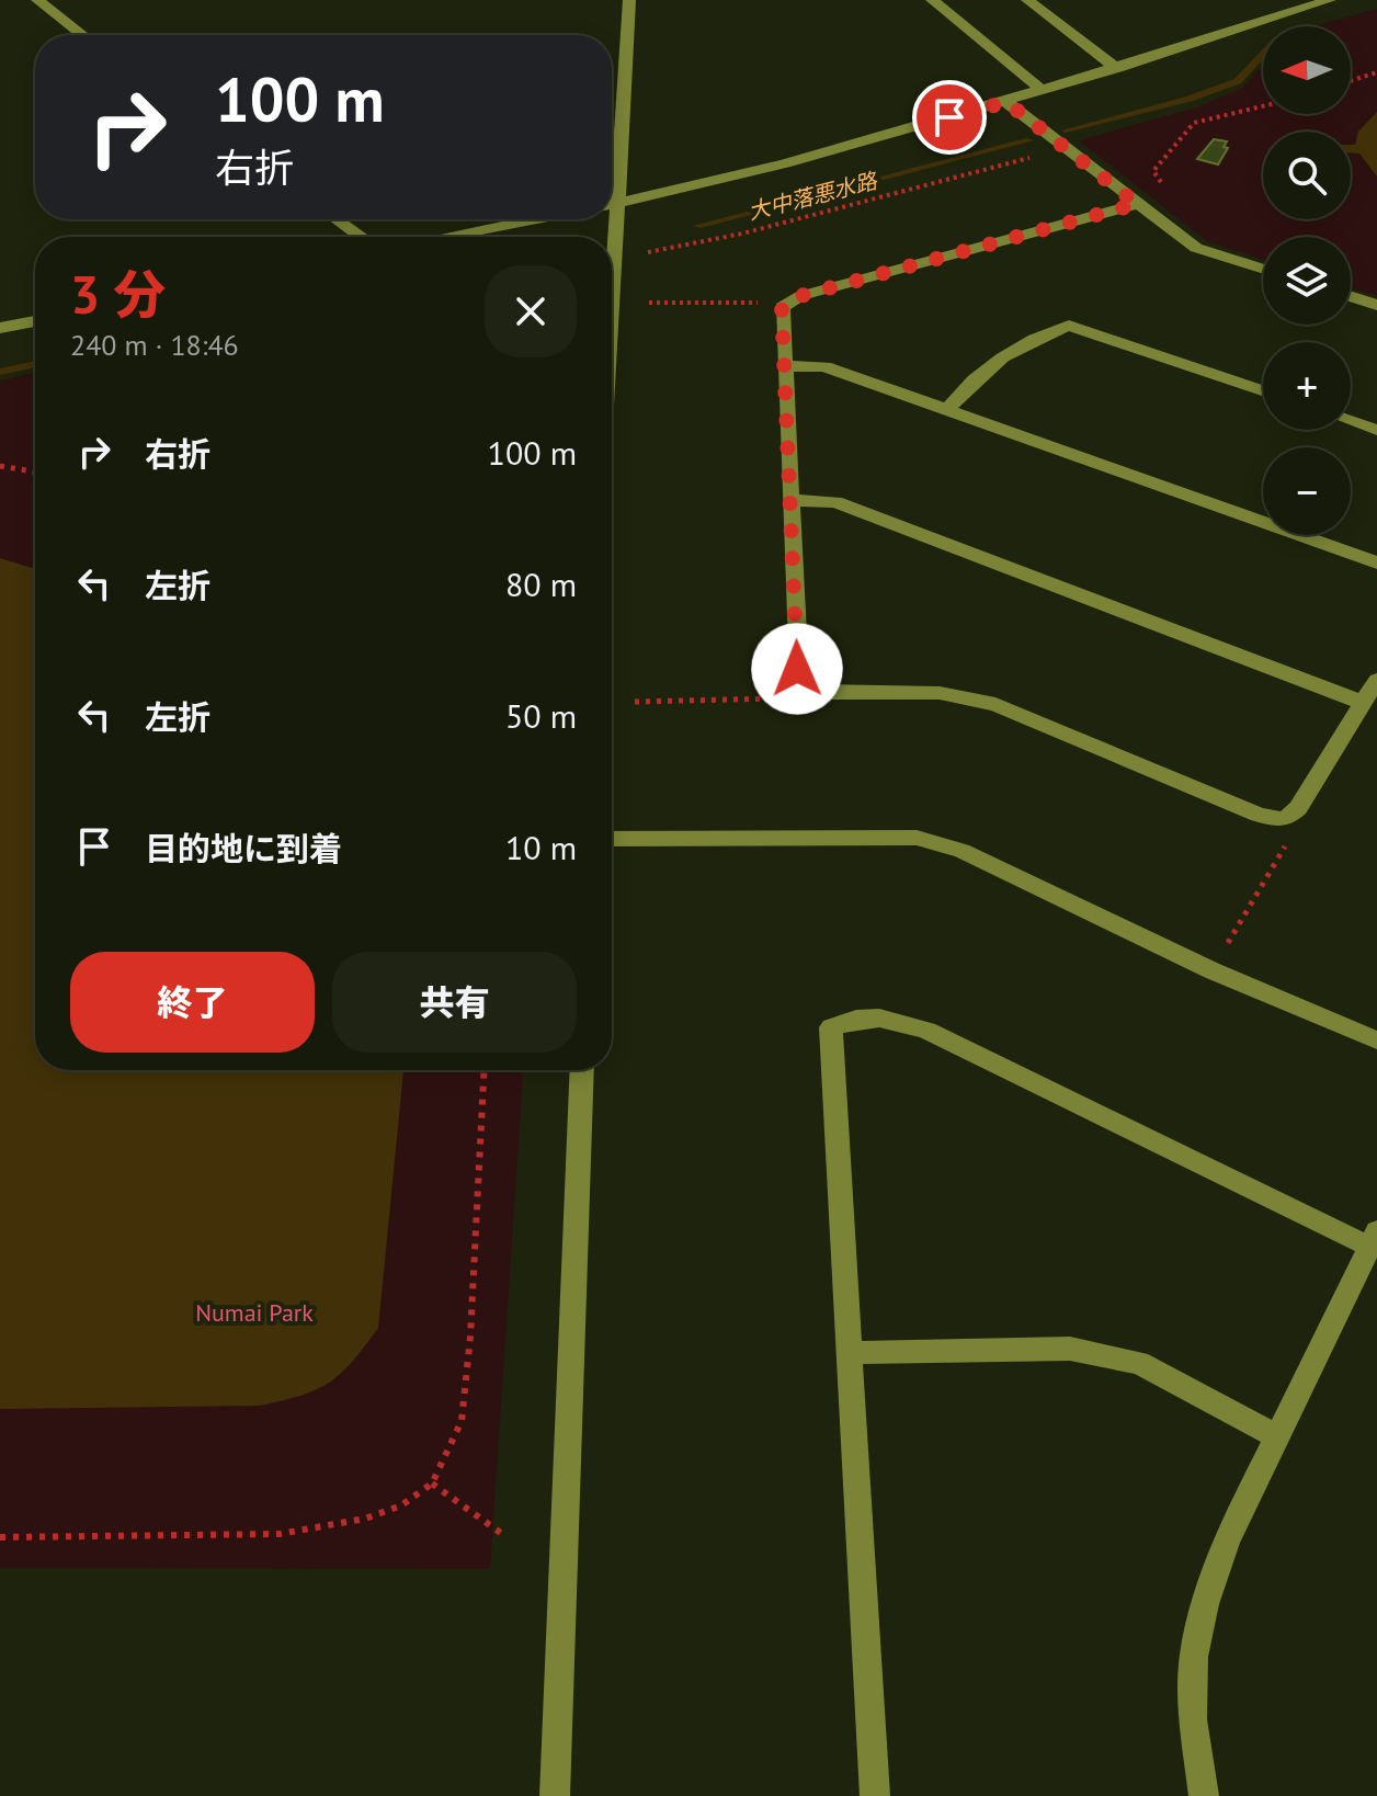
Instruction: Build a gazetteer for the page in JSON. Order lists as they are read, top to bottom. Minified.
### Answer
{"water":["大中落悪水路"],"parks":["Numai Park"],"north":"left","page":{"map_buttons":["+","−"],"turn":["100 m","右折"],"heading":["3 分","240 m · 18:46"],"list":[{"name":"右折","value":"100 m"},{"name":"左折","value":"80 m"},{"name":"左折","value":"50 m"},{"name":"目的地に到着","value":"10 m"}],"buttons":["終了","共有"]}}
